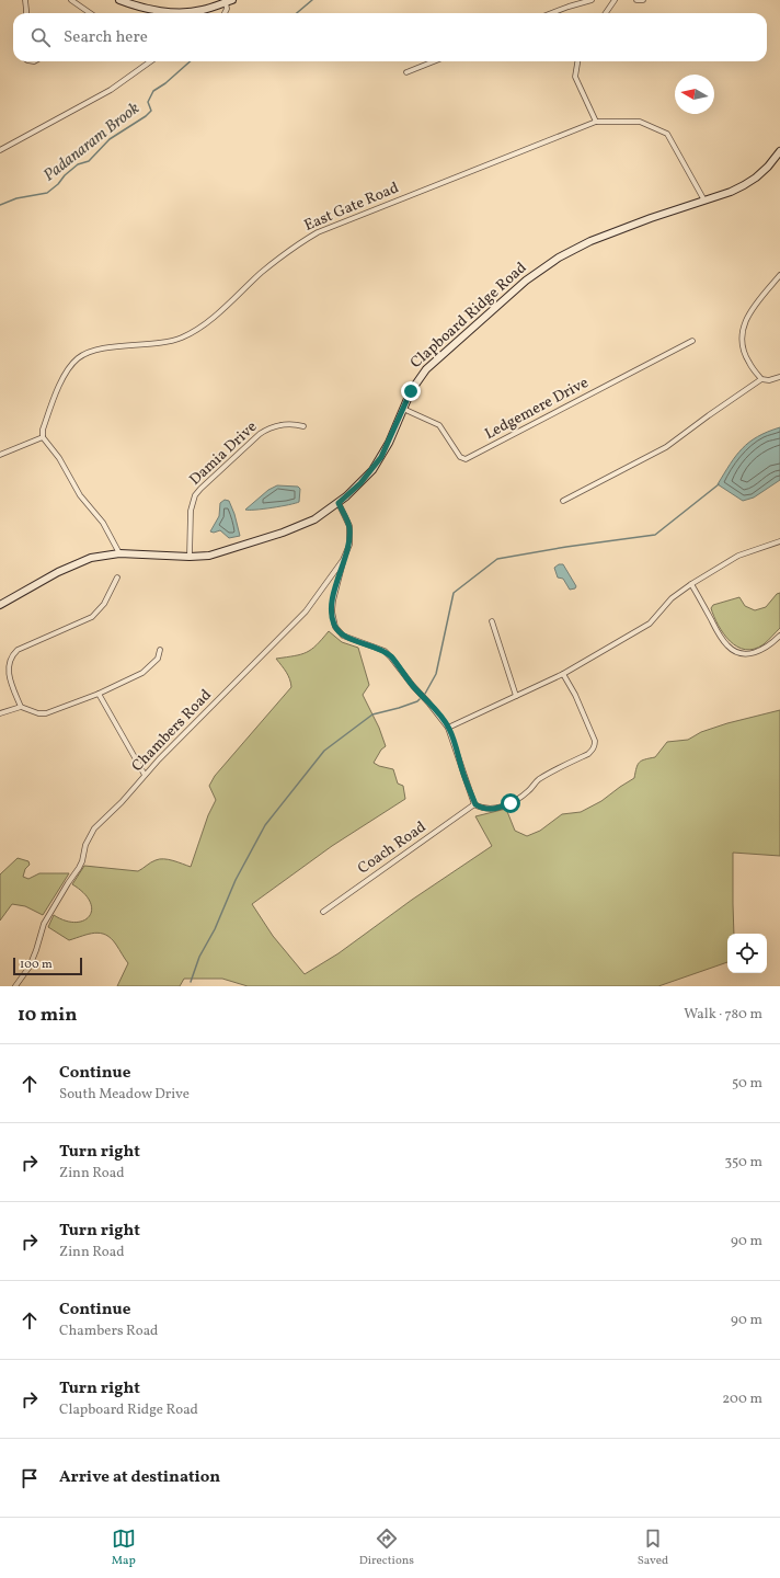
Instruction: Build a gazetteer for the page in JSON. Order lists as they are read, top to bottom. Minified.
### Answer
{"streets":{"main road":["Clapboard Ridge Road"],"street":["East Gate Road","Ledgemere Drive","Damia Drive","Chambers Road","Coach Road"]},"crossings":[["East Gate Road","Clapboard Ridge Road"],["Clapboard Ridge Road","Ledgemere Drive"],["Clapboard Ridge Road","Damia Drive"],["Clapboard Ridge Road","Chambers Road"]],"water":["Padanaram Brook"],"scale_bar":"100 m","north":"left","page":{"search":"Search here","scale":"100 m","heading":["10 min","Walk · 780 m"],"list":[["Continue","South Meadow Drive","50 m"],["Turn right","Zinn Road","350 m"],["Turn right","Zinn Road","90 m"],["Continue","Chambers Road","90 m"],["Turn right","Clapboard Ridge Road","200 m"],"Arrive at destination"],"nav":["Map","Directions","Saved"]}}
